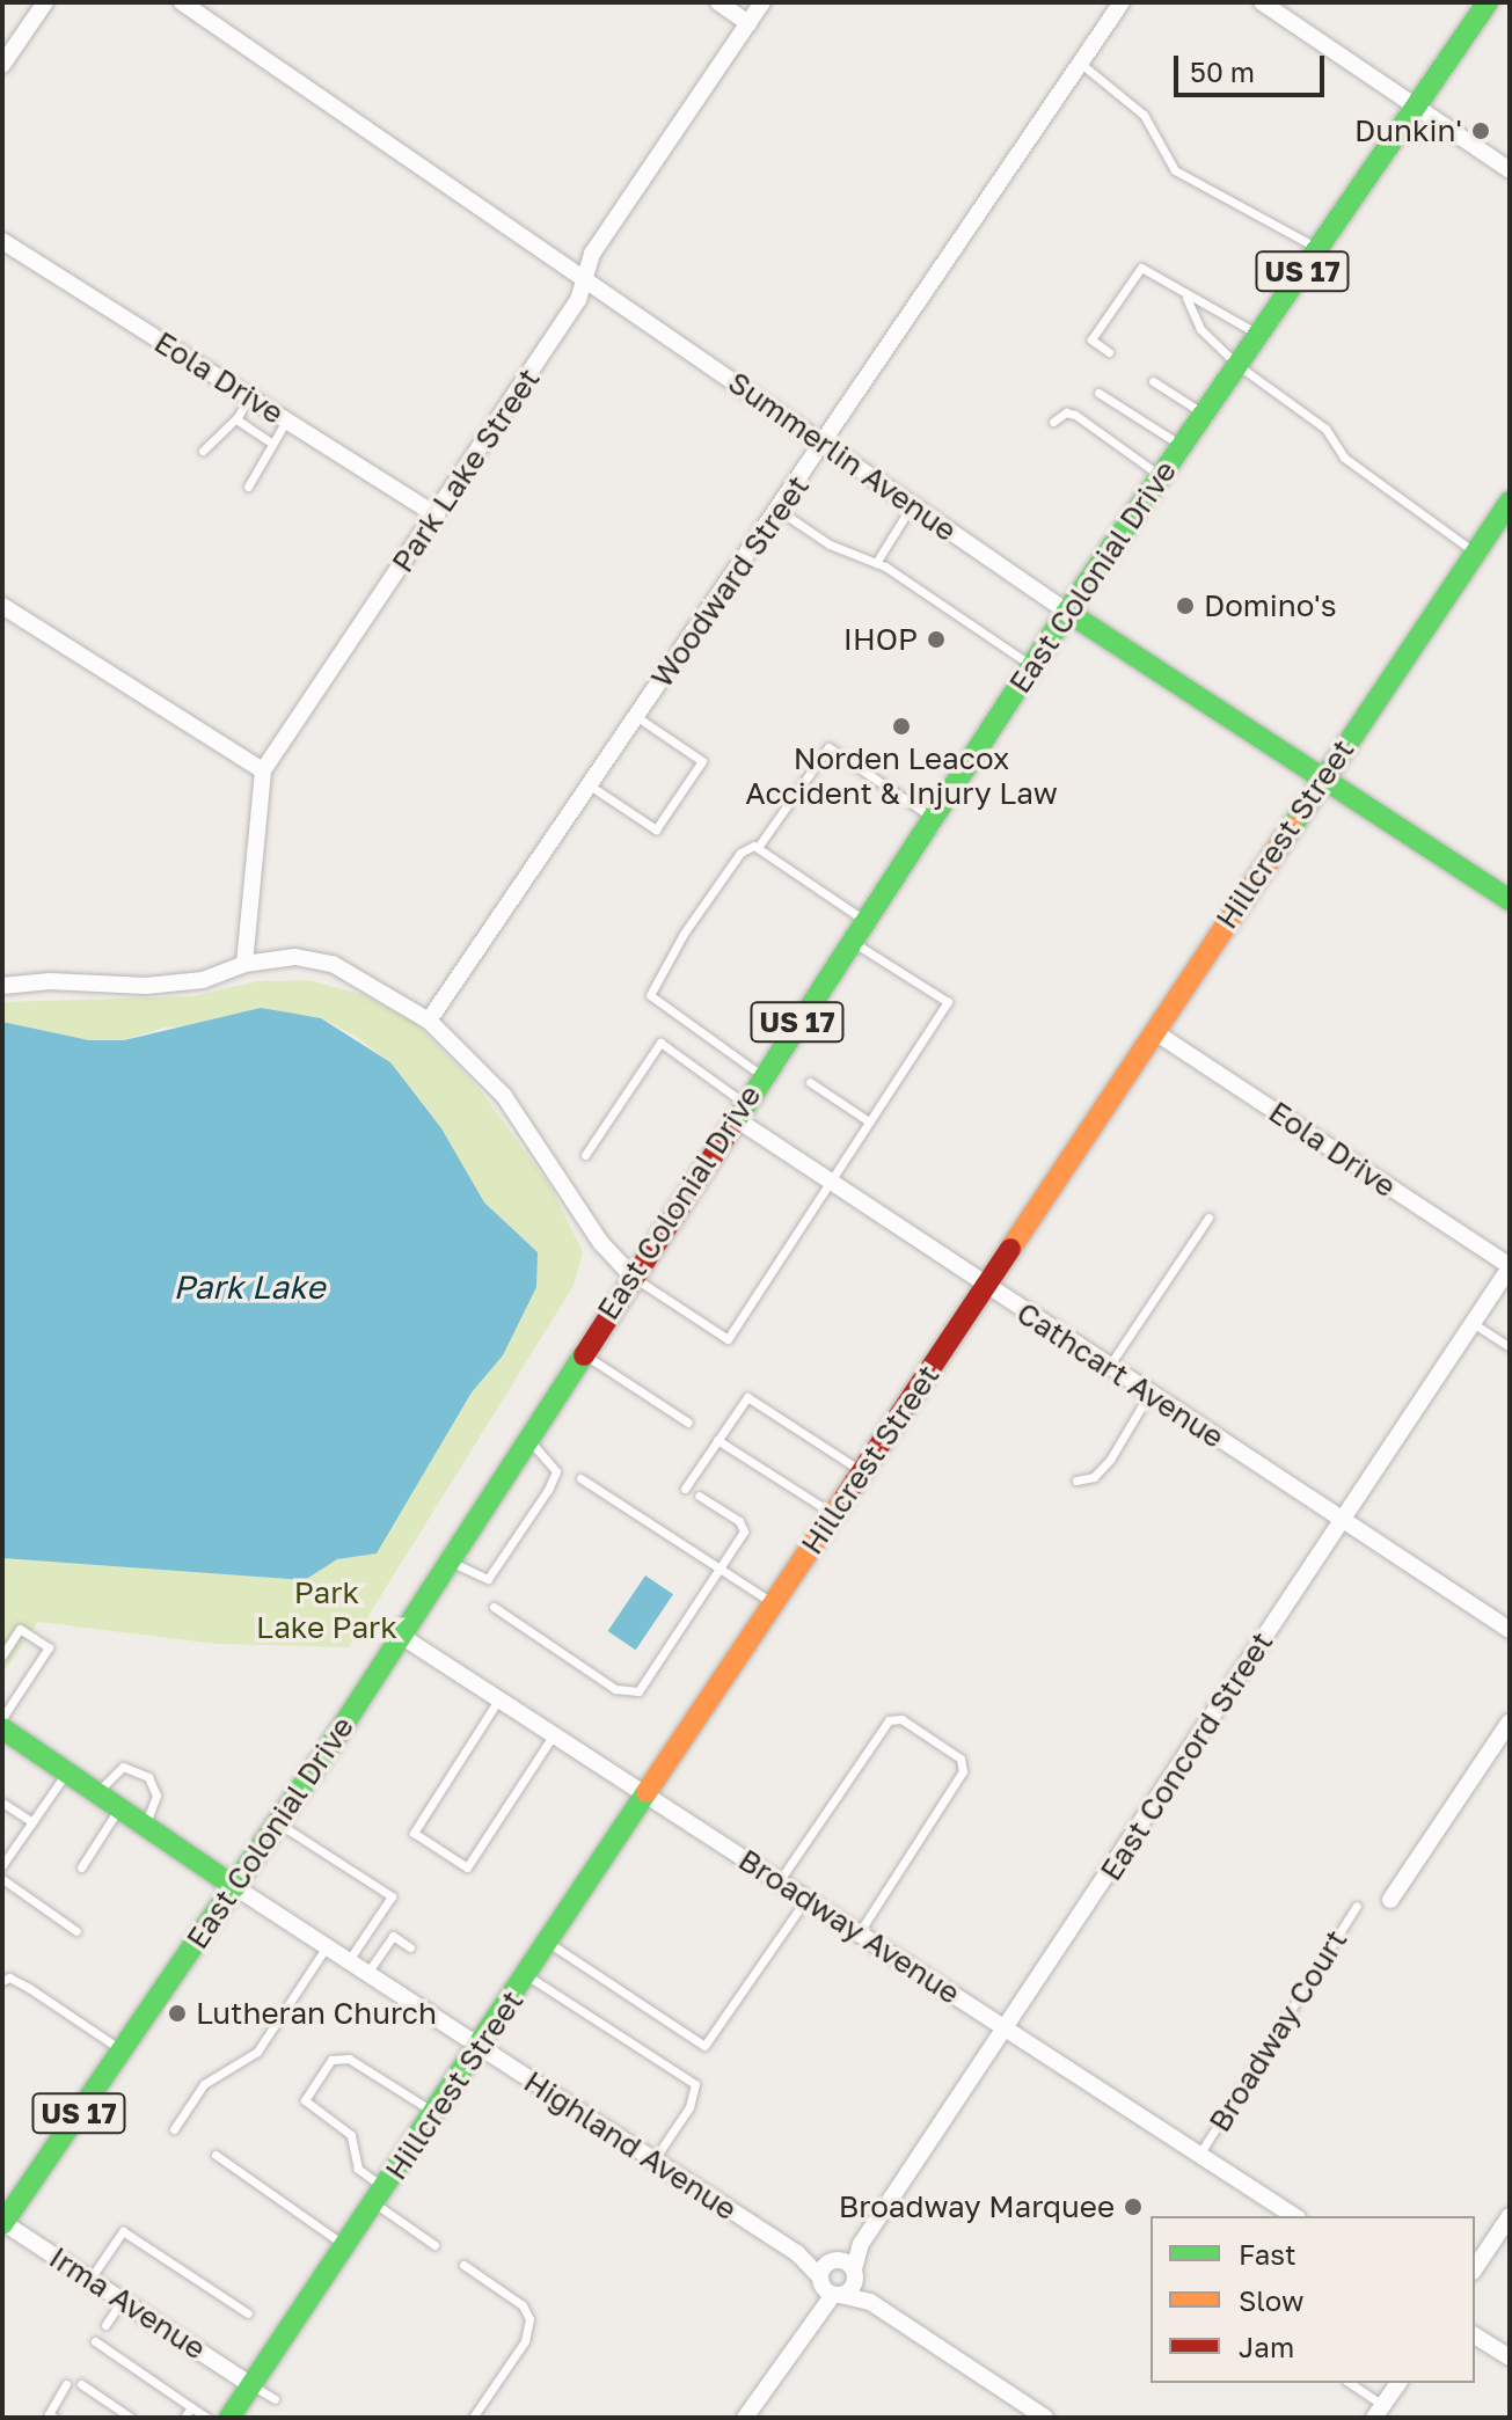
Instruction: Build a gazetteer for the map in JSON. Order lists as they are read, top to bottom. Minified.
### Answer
{"streets":{"main road":["US 17","Summerlin Avenue","East Colonial Drive","Hillcrest Street","Highland Avenue"],"street":["Eola Drive","Park Lake Street","Woodward Street","Cathcart Avenue","East Concord Street","Broadway Avenue","Irma Avenue"],"lane":["Broadway Court"]},"crossings":[["Eola Drive","Park Lake Street"],["Eola Drive","Hillcrest Street"],["Eola Drive","East Concord Street"],["Summerlin Avenue","Park Lake Street"],["Summerlin Avenue","East Colonial Drive"],["Summerlin Avenue","Woodward Street"],["Summerlin Avenue","Hillcrest Street"],["East Colonial Drive","Cathcart Avenue"],["East Colonial Drive","Broadway Avenue"],["East Colonial Drive","Highland Avenue"],["East Colonial Drive","Irma Avenue"],["Hillcrest Street","Cathcart Avenue"],["Hillcrest Street","Broadway Avenue"],["Hillcrest Street","Highland Avenue"],["Hillcrest Street","Irma Avenue"],["Cathcart Avenue","East Concord Street"],["East Concord Street","Broadway Avenue"],["East Concord Street","Highland Avenue"],["Broadway Avenue","Broadway Court"]],"water":["Park Lake"],"parks":["Park Lake Park"],"places":["Dunkin'","Domino's","IHOP","Norden Leacox Accident & Injury Law","Lutheran Church","Broadway Marquee"],"legend":["Fast","Slow","Jam"],"scale_bar":"50 m"}
